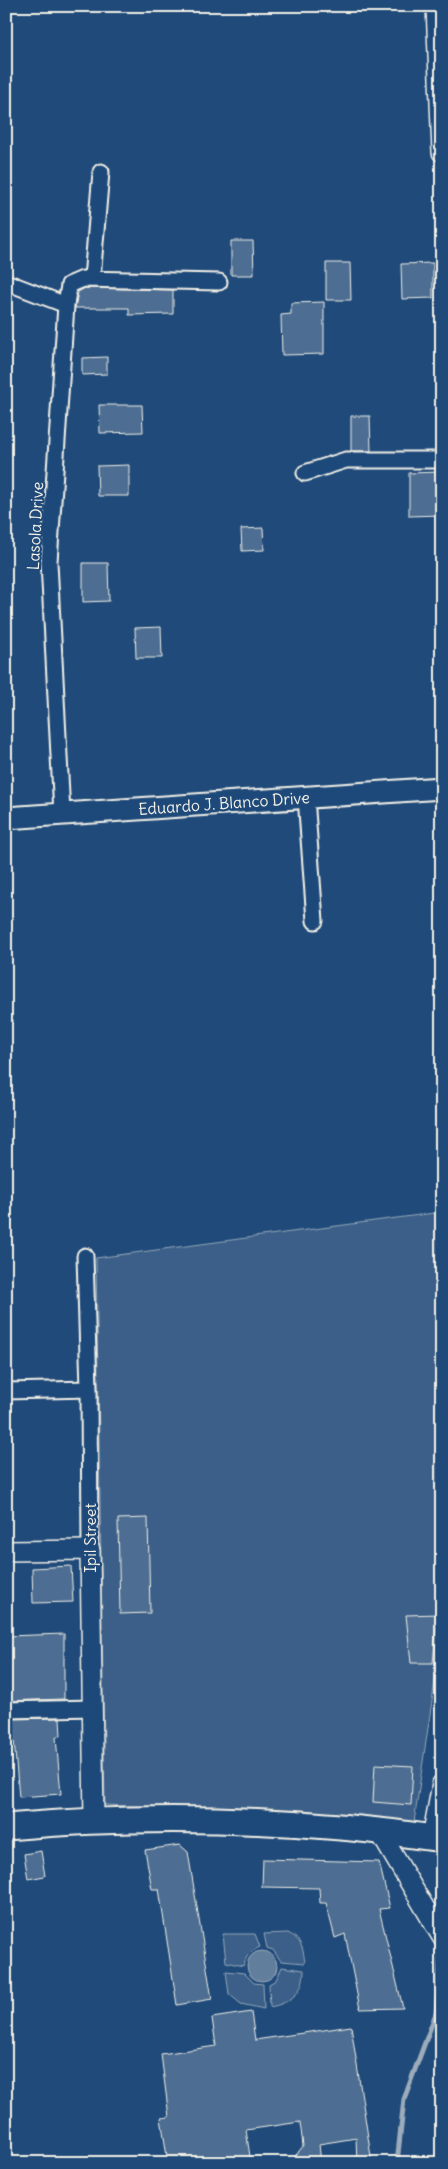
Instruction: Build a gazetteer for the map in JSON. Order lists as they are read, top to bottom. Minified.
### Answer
{"streets":{"main road":["Eduardo J. Blanco Drive"],"street":["Lasola Drive","Ipil Street"]},"crossings":[["Lasola Drive","Eduardo J. Blanco Drive"]]}
